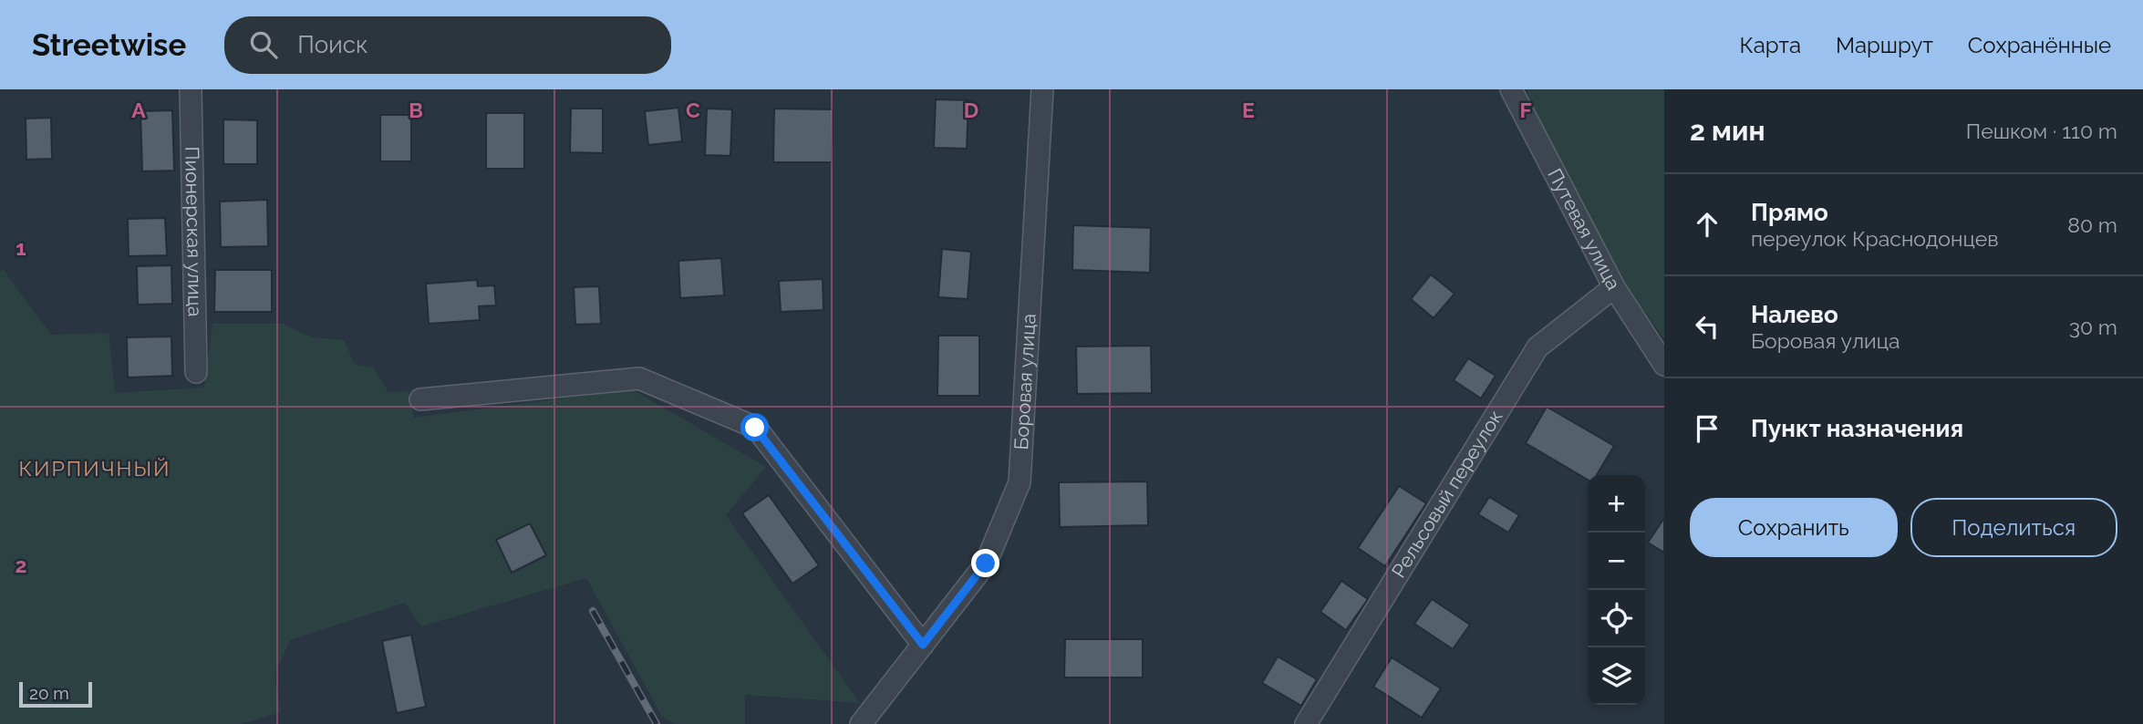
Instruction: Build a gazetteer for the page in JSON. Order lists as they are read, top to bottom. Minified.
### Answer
{"streets":{"street":["Путевая улица","Пионерская улица","Боровая улица","Рельсовый переулок"]},"crossings":[["Путевая улица","Рельсовый переулок"]],"districts":["КИРПИЧНЫЙ"],"scale_bar":"20 m","page":{"header":"Streetwise","search":"Поиск","nav":["Карта","Маршрут","Сохранённые"],"heading":["2 мин","Пешком · 110 m"],"list":[["Прямо","переулок Краснодонцев","80 m"],["Налево","Боровая улица","30 m"],"Пункт назначения"],"map_buttons":["+","−"],"buttons":["Сохранить","Поделиться"],"scale":"20 m"},"grid":{"columns":["A","B","C","D","E","F"],"rows":["1","2"]}}
